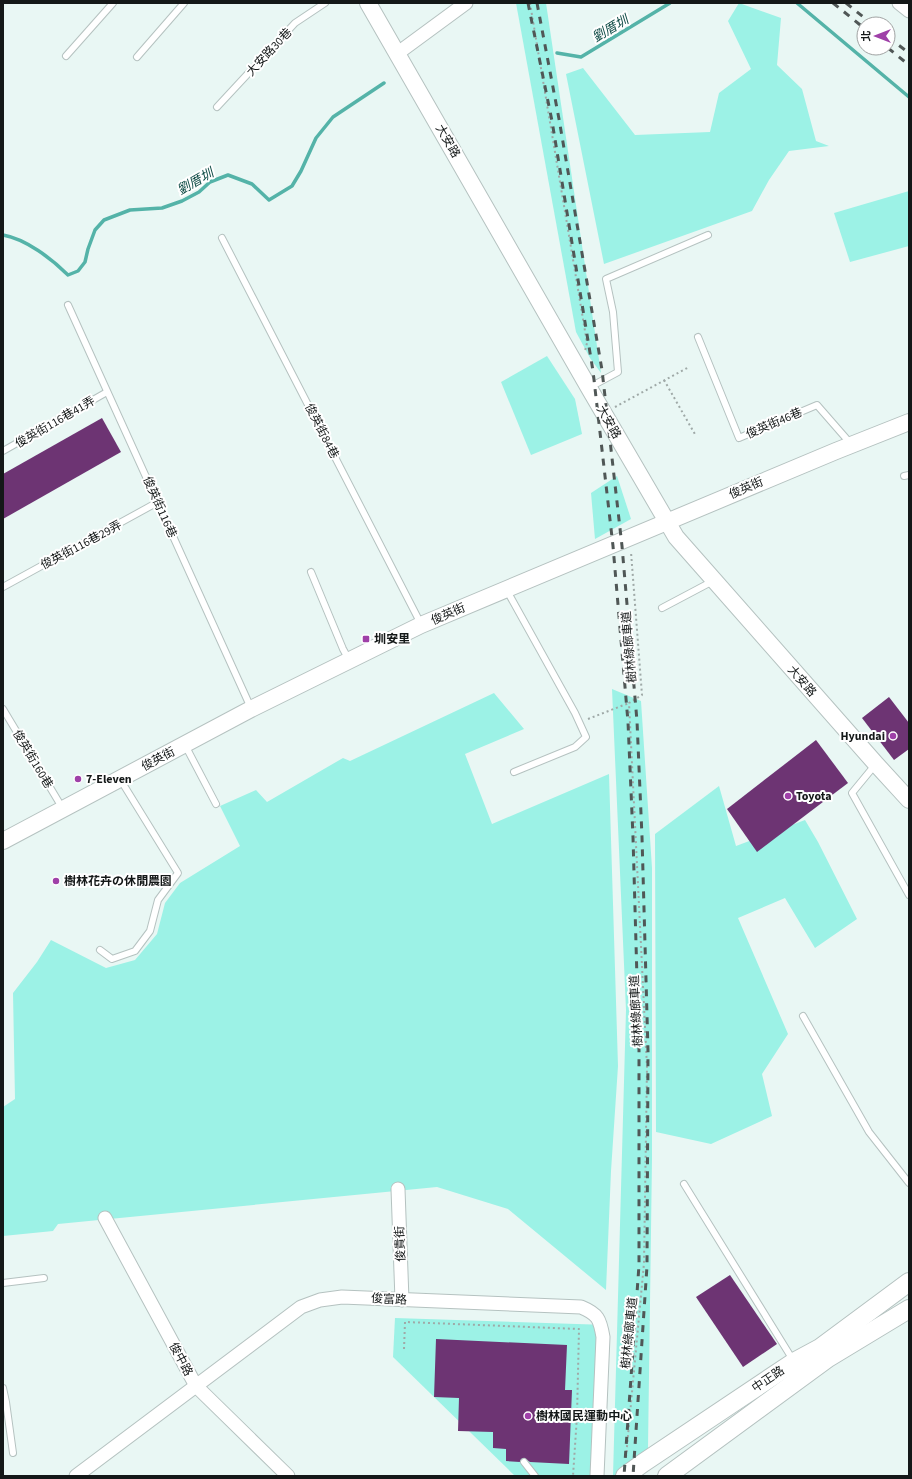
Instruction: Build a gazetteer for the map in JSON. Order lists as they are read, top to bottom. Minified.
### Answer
{"streets":{"main road":["中正路"],"street":["大安路","俊英街","俊貴街","俊富路","俊中路"],"lane":["大安路30巷","俊英街116巷41弄","俊英街46巷","俊英街84巷","俊英街116巷","俊英街116巷29弄","俊英街160巷"],"path":["樹林綠廊車道"]},"crossings":[["大安路","俊英街"],["俊英街116巷41弄","俊英街116巷"],["俊英街46巷","俊英街"],["俊英街84巷","俊英街"],["俊英街","俊英街116巷"],["俊英街","俊英街160巷"],["俊英街116巷","俊英街116巷29弄"],["樹林綠廊車道","中正路"],["俊貴街","俊富路"],["俊富路","俊中路"]],"water":["劉厝圳"],"places":{"transit":["圳安里"],"other":["Hyundai","7-Eleven","Toyota","樹林花卉の休閒農園","樹林國民運動中心"]},"north":"left"}
